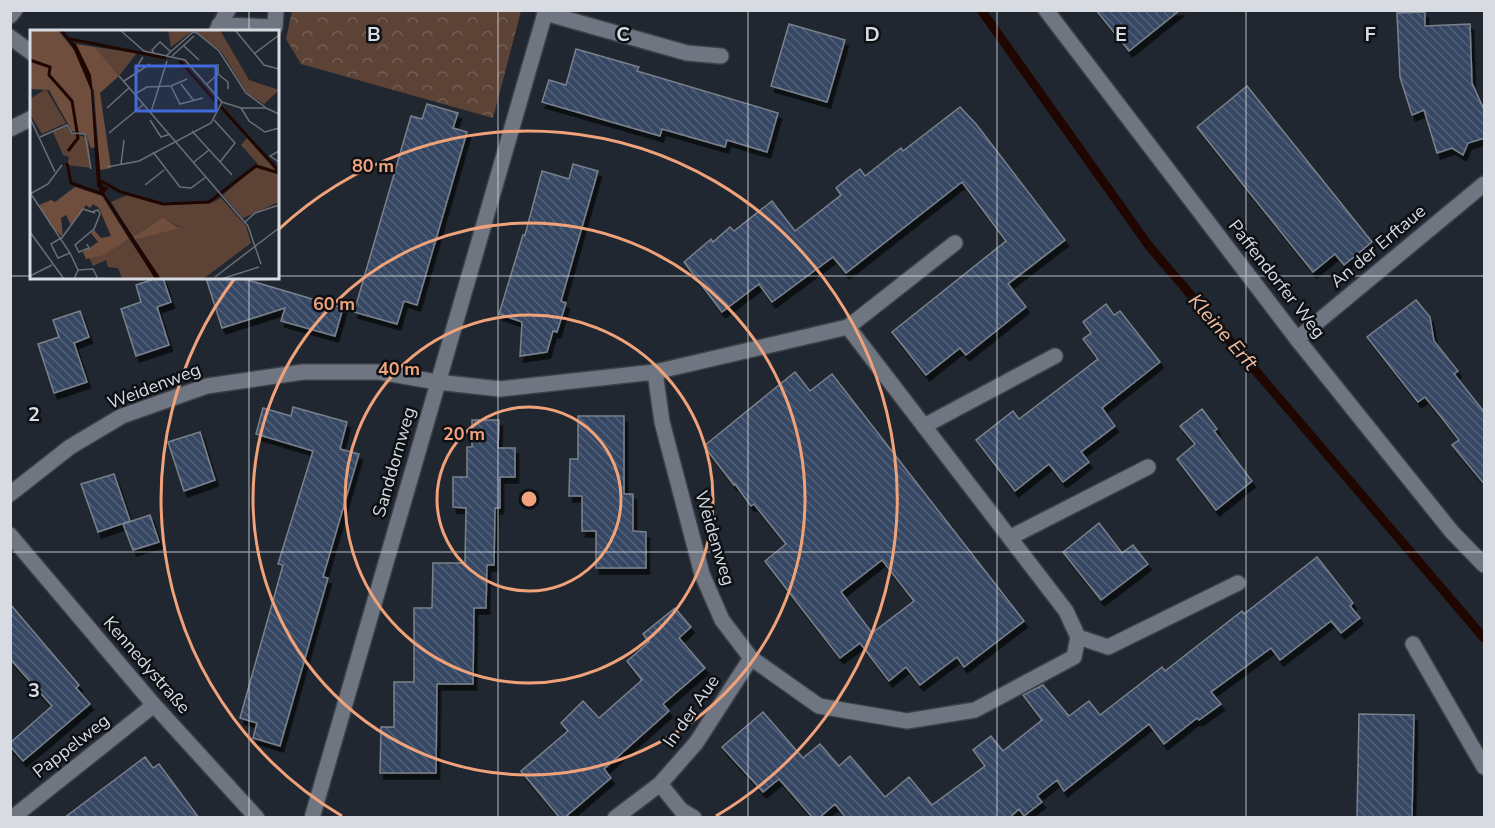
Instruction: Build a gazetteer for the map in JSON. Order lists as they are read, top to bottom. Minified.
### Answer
{"streets":{"street":["An der Erftaue","Paffendorfer Weg","Weidenweg","Sanddornweg","Kennedystraße","In der Aue","Pappelweg"]},"crossings":[["An der Erftaue","Paffendorfer Weg"],["Weidenweg","Sanddornweg"],["Weidenweg","In der Aue"],["Kennedystraße","Pappelweg"]],"water":["Kleine Erft"],"grid":{"columns":["B","C","D","E","F"],"rows":["2","3"]},"rings":["80 m","60 m","40 m","20 m"]}
